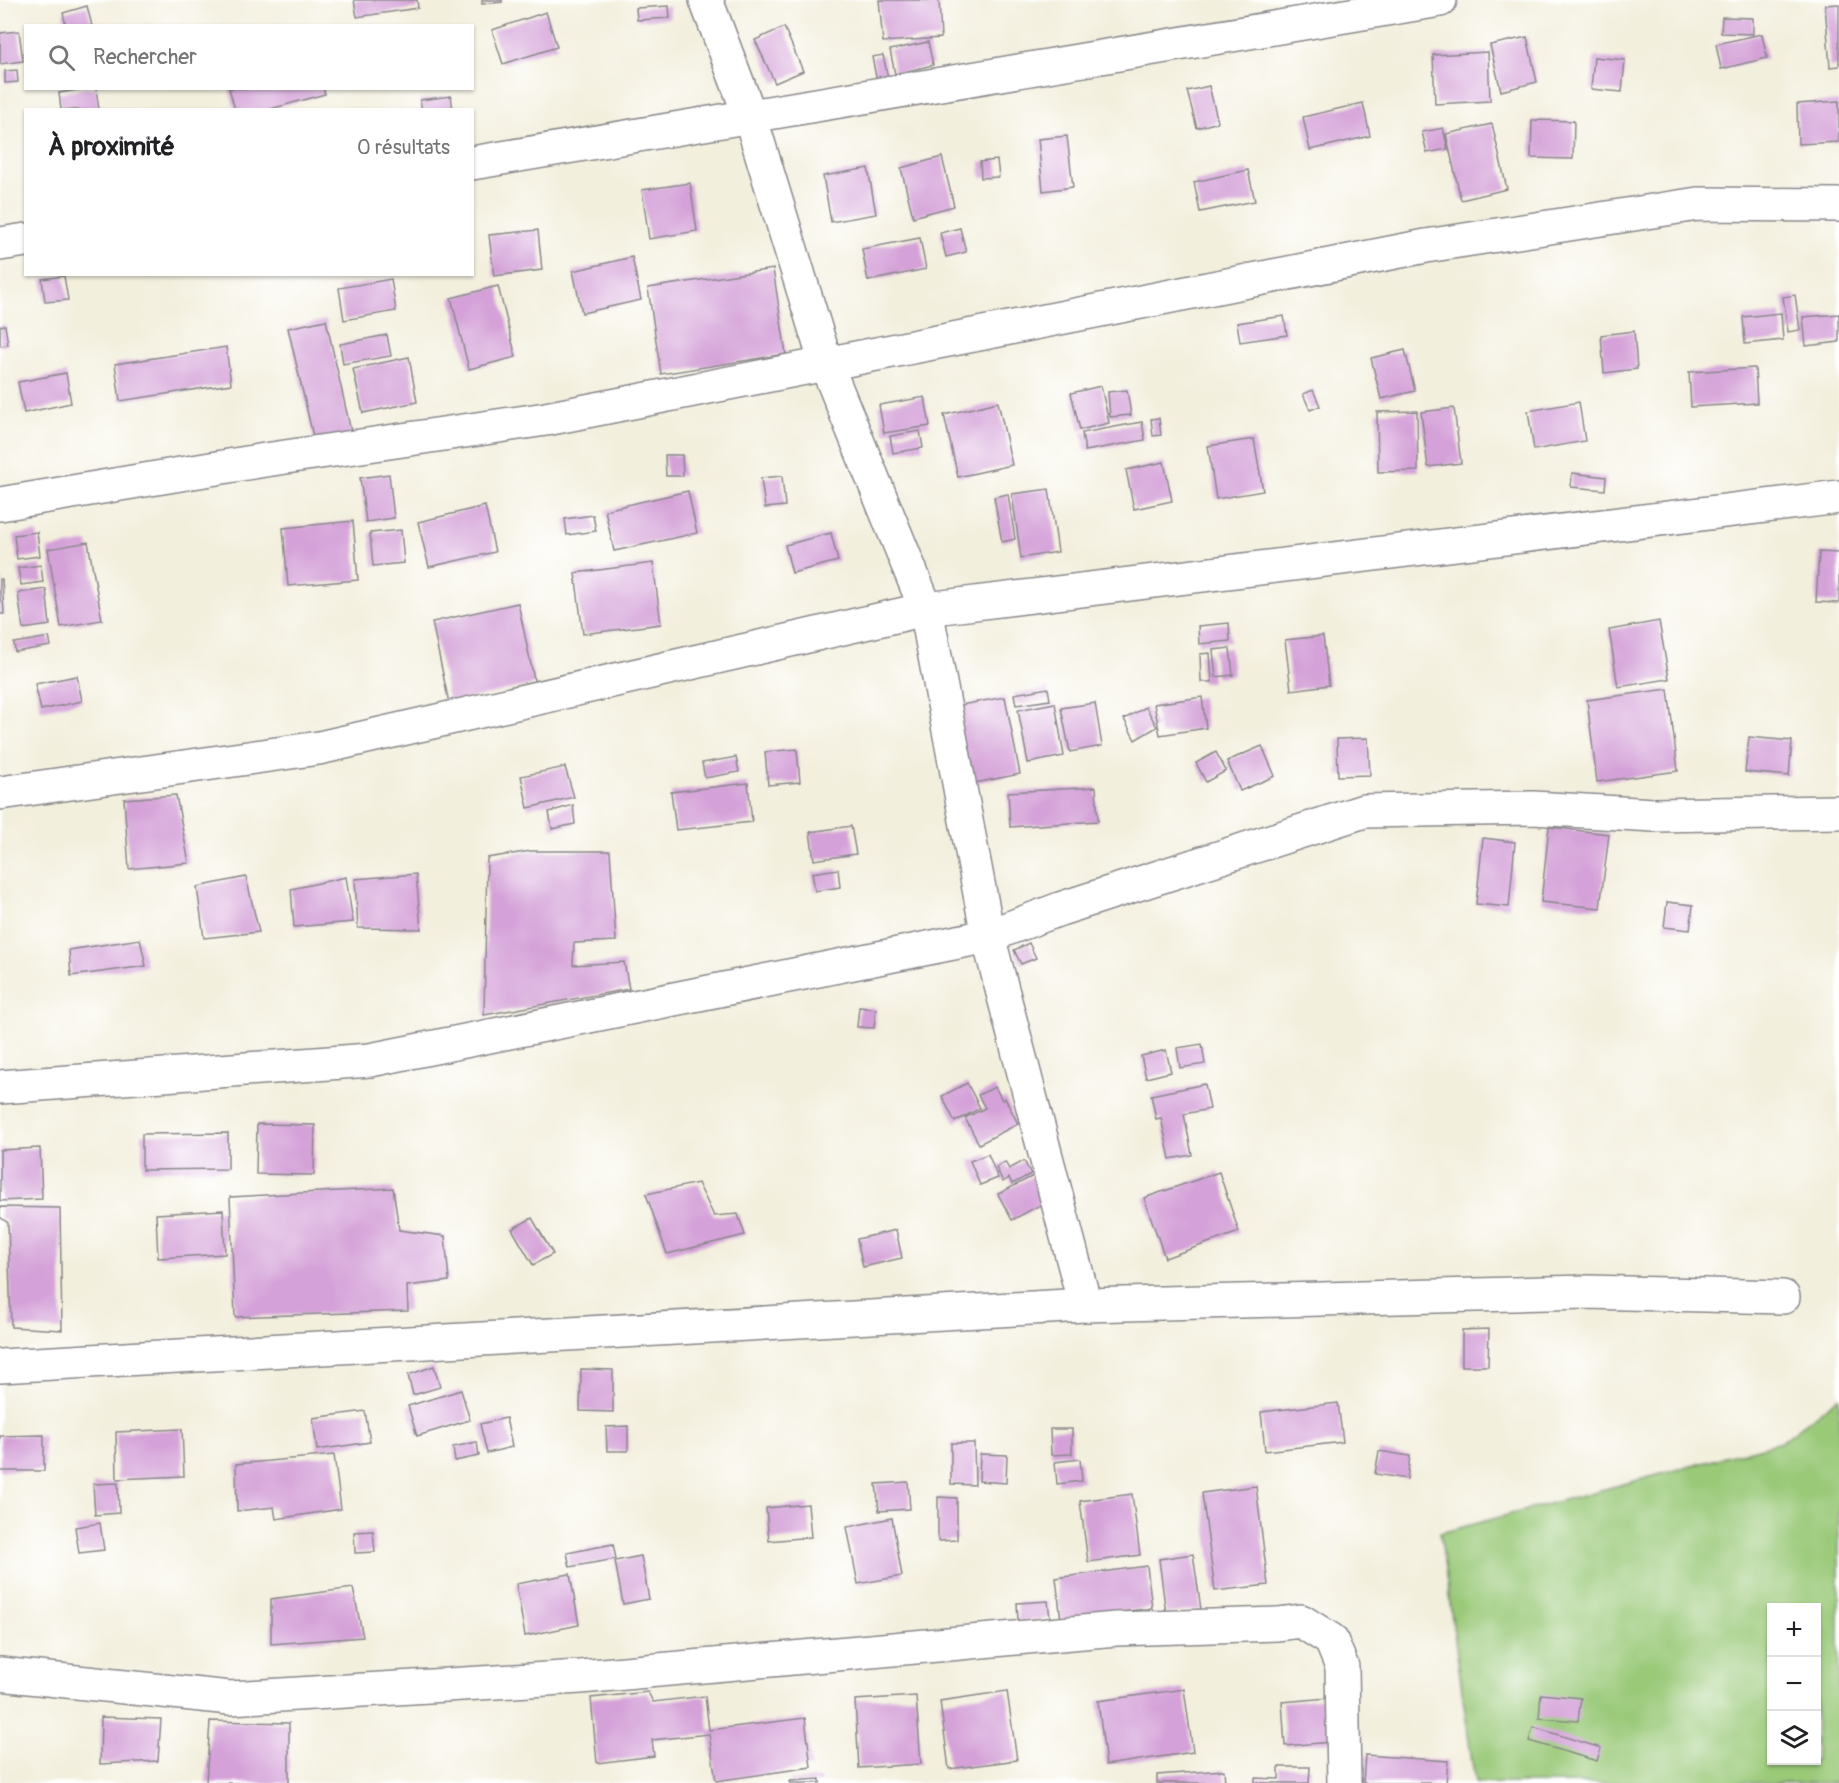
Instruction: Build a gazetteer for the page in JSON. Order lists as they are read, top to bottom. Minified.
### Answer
{"page":{"search":"Rechercher","heading":["À proximité","0 résultats"],"map_buttons":["+","−"]}}
